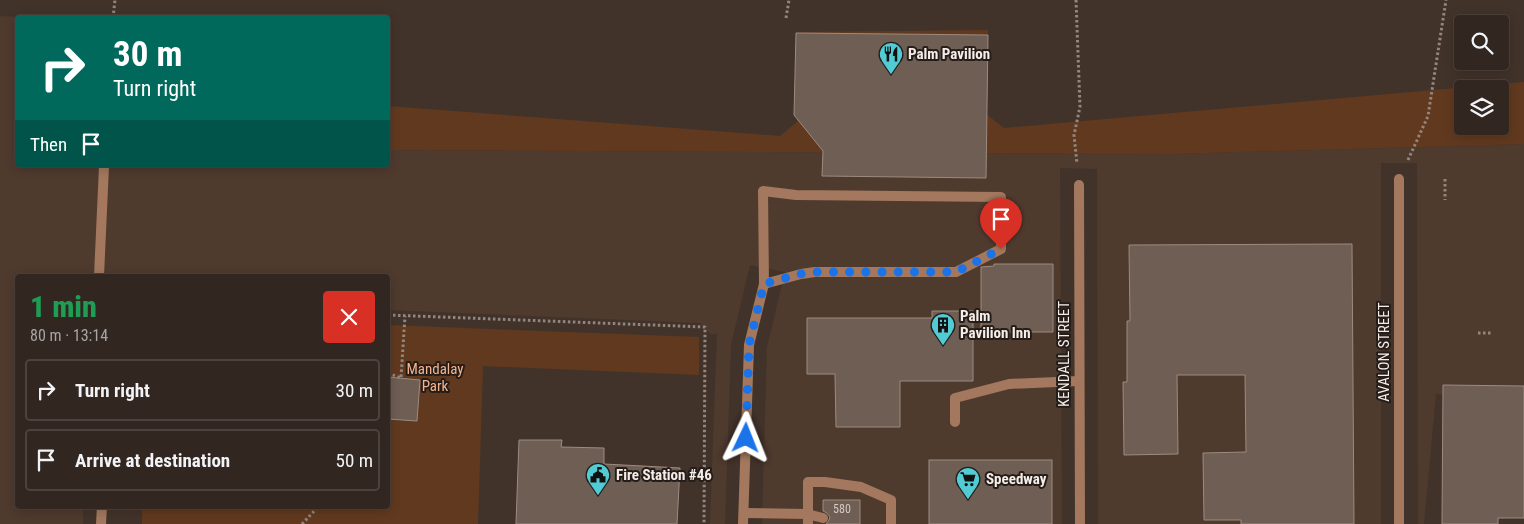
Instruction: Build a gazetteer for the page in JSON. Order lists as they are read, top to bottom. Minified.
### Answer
{"streets":{"street":["AVALON STREET","KENDALL STREET"]},"parks":["Mandalay Park"],"places":{"restaurant":["Palm Pavilion"],"building":["Palm Pavilion Inn"],"public building":["Fire Station #46"],"supermarket":["Speedway"]},"house_numbers":["580"],"page":{"turn":["30 m","Turn right"],"then":"Then","heading":["1 min","80 m · 13:14"],"list":[{"name":"Turn right","value":"30 m"},{"name":"Arrive at destination","value":"50 m"}]}}
